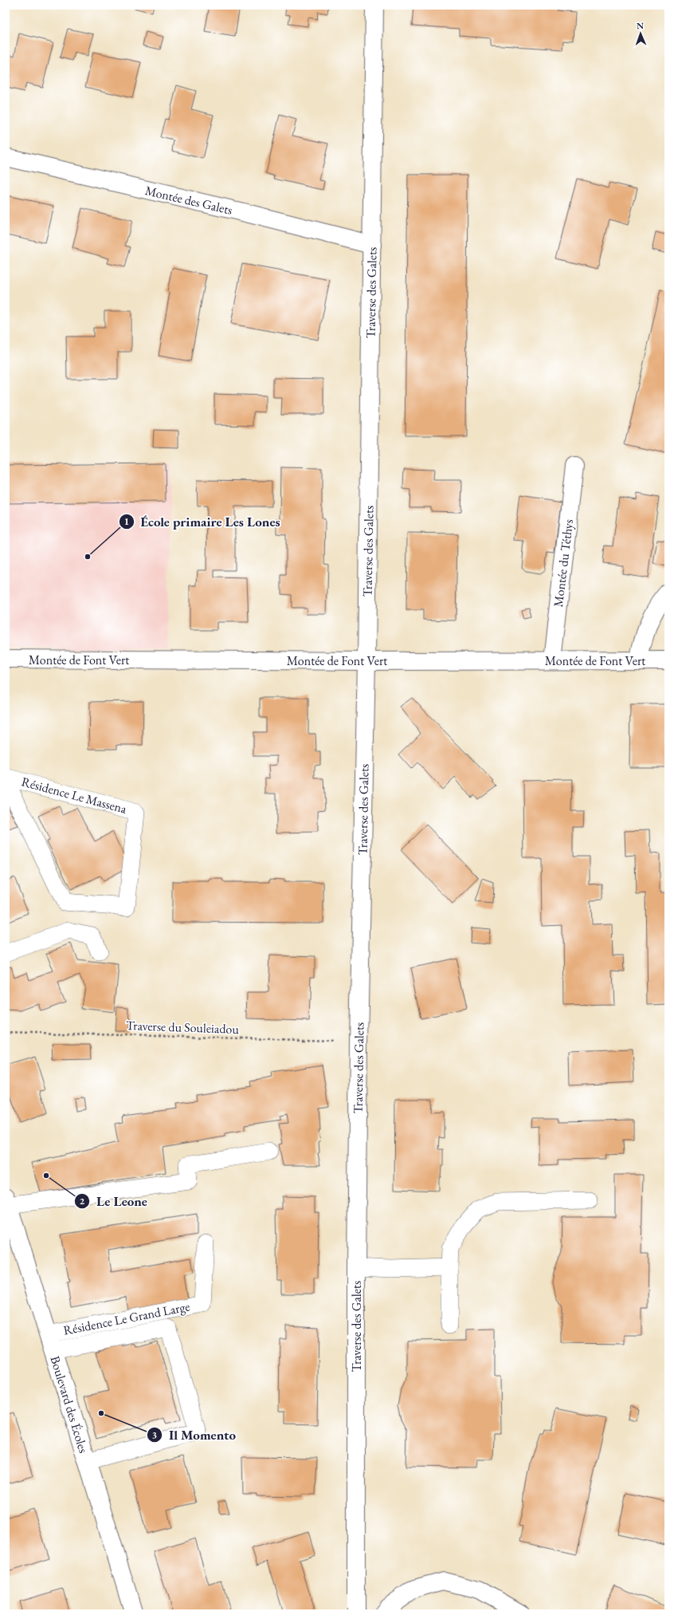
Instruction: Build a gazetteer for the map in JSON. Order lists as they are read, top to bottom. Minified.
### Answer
{"streets":{"street":["Montée des Galets","Traverse des Galets","Montée du Téthys","Montée de Font Vert","Boulevard des Écoles"],"lane":["Résidence Le Massena","Résidence Le Grand Large"],"path":["Traverse du Souleiadou"]},"crossings":[["Montée des Galets","Traverse des Galets"],["Traverse des Galets","Montée de Font Vert"],["Traverse des Galets","Traverse du Souleiadou"],["Montée du Téthys","Montée de Font Vert"],["Résidence Le Grand Large","Boulevard des Écoles"]],"places":["École primaire Les Lones","Le Leone","Il Momento"],"north":"top"}
